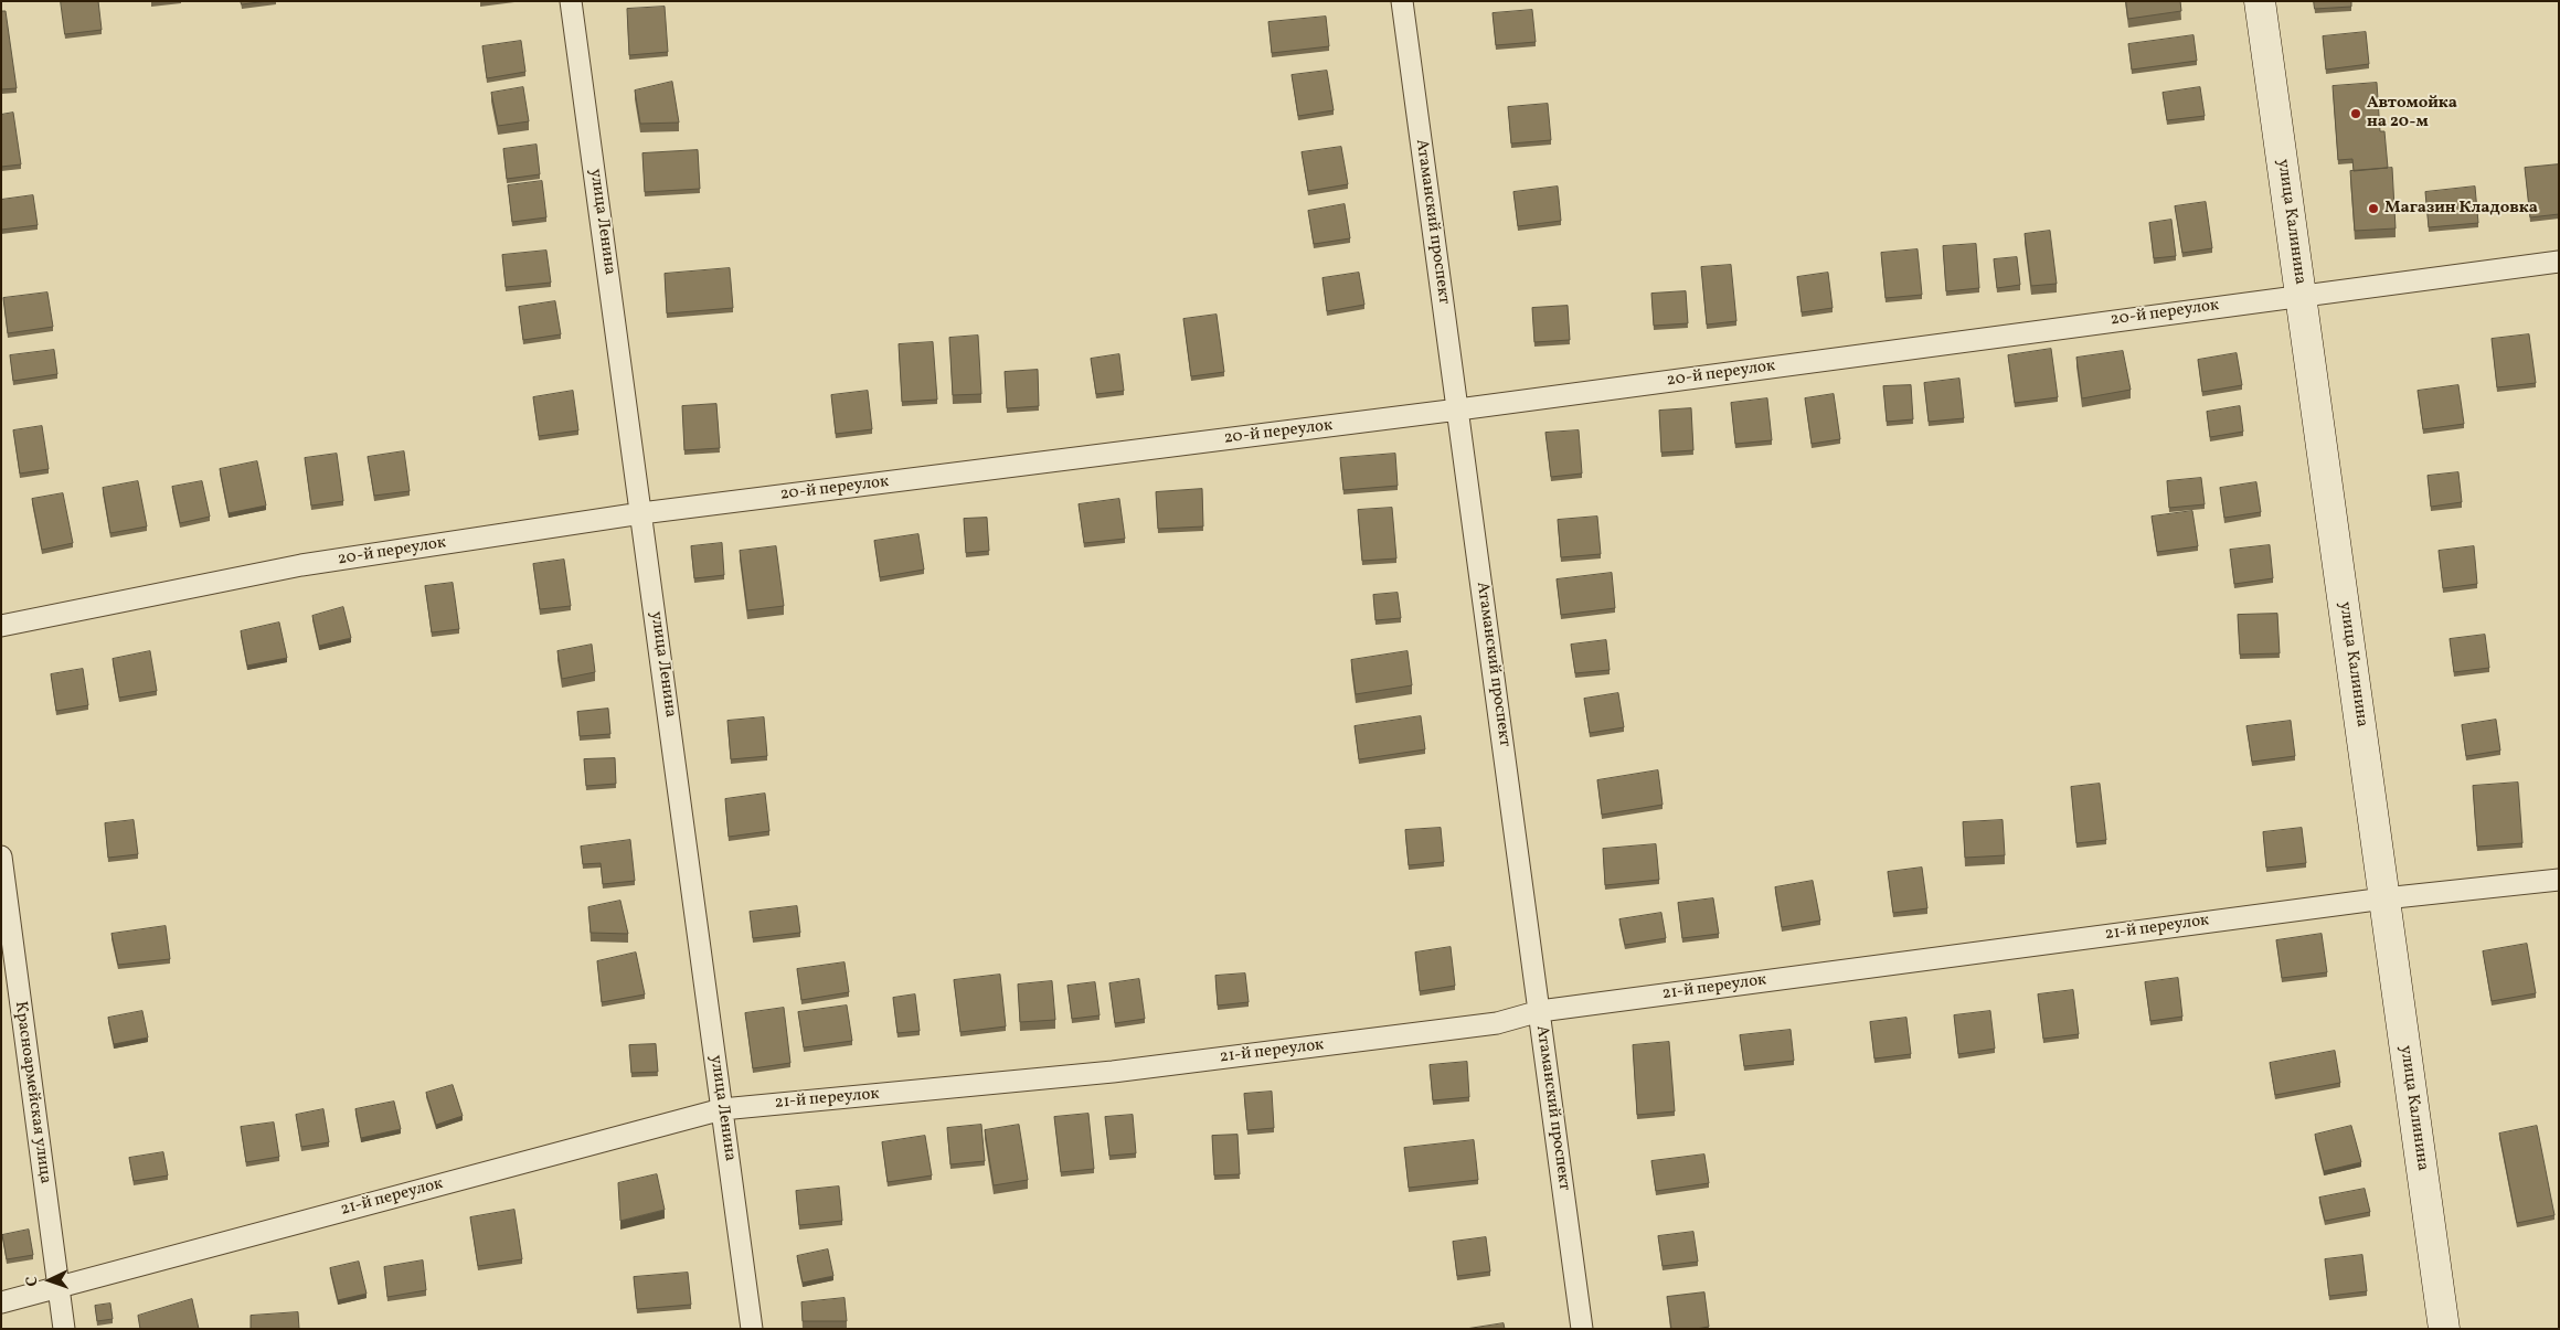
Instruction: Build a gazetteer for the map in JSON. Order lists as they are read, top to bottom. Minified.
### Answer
{"streets":{"main road":["улица Калинина"],"street":["улица Ленина","Атаманский проспект","20-й переулок","21-й переулок","Красноармейская улица"]},"crossings":[["улица Ленина","20-й переулок"],["улица Ленина","21-й переулок"],["Атаманский проспект","20-й переулок"],["Атаманский проспект","21-й переулок"],["улица Калинина","20-й переулок"],["улица Калинина","21-й переулок"],["21-й переулок","Красноармейская улица"]],"places":["Автомойка на 20-м","Магазин Кладовка"],"north":"left"}
